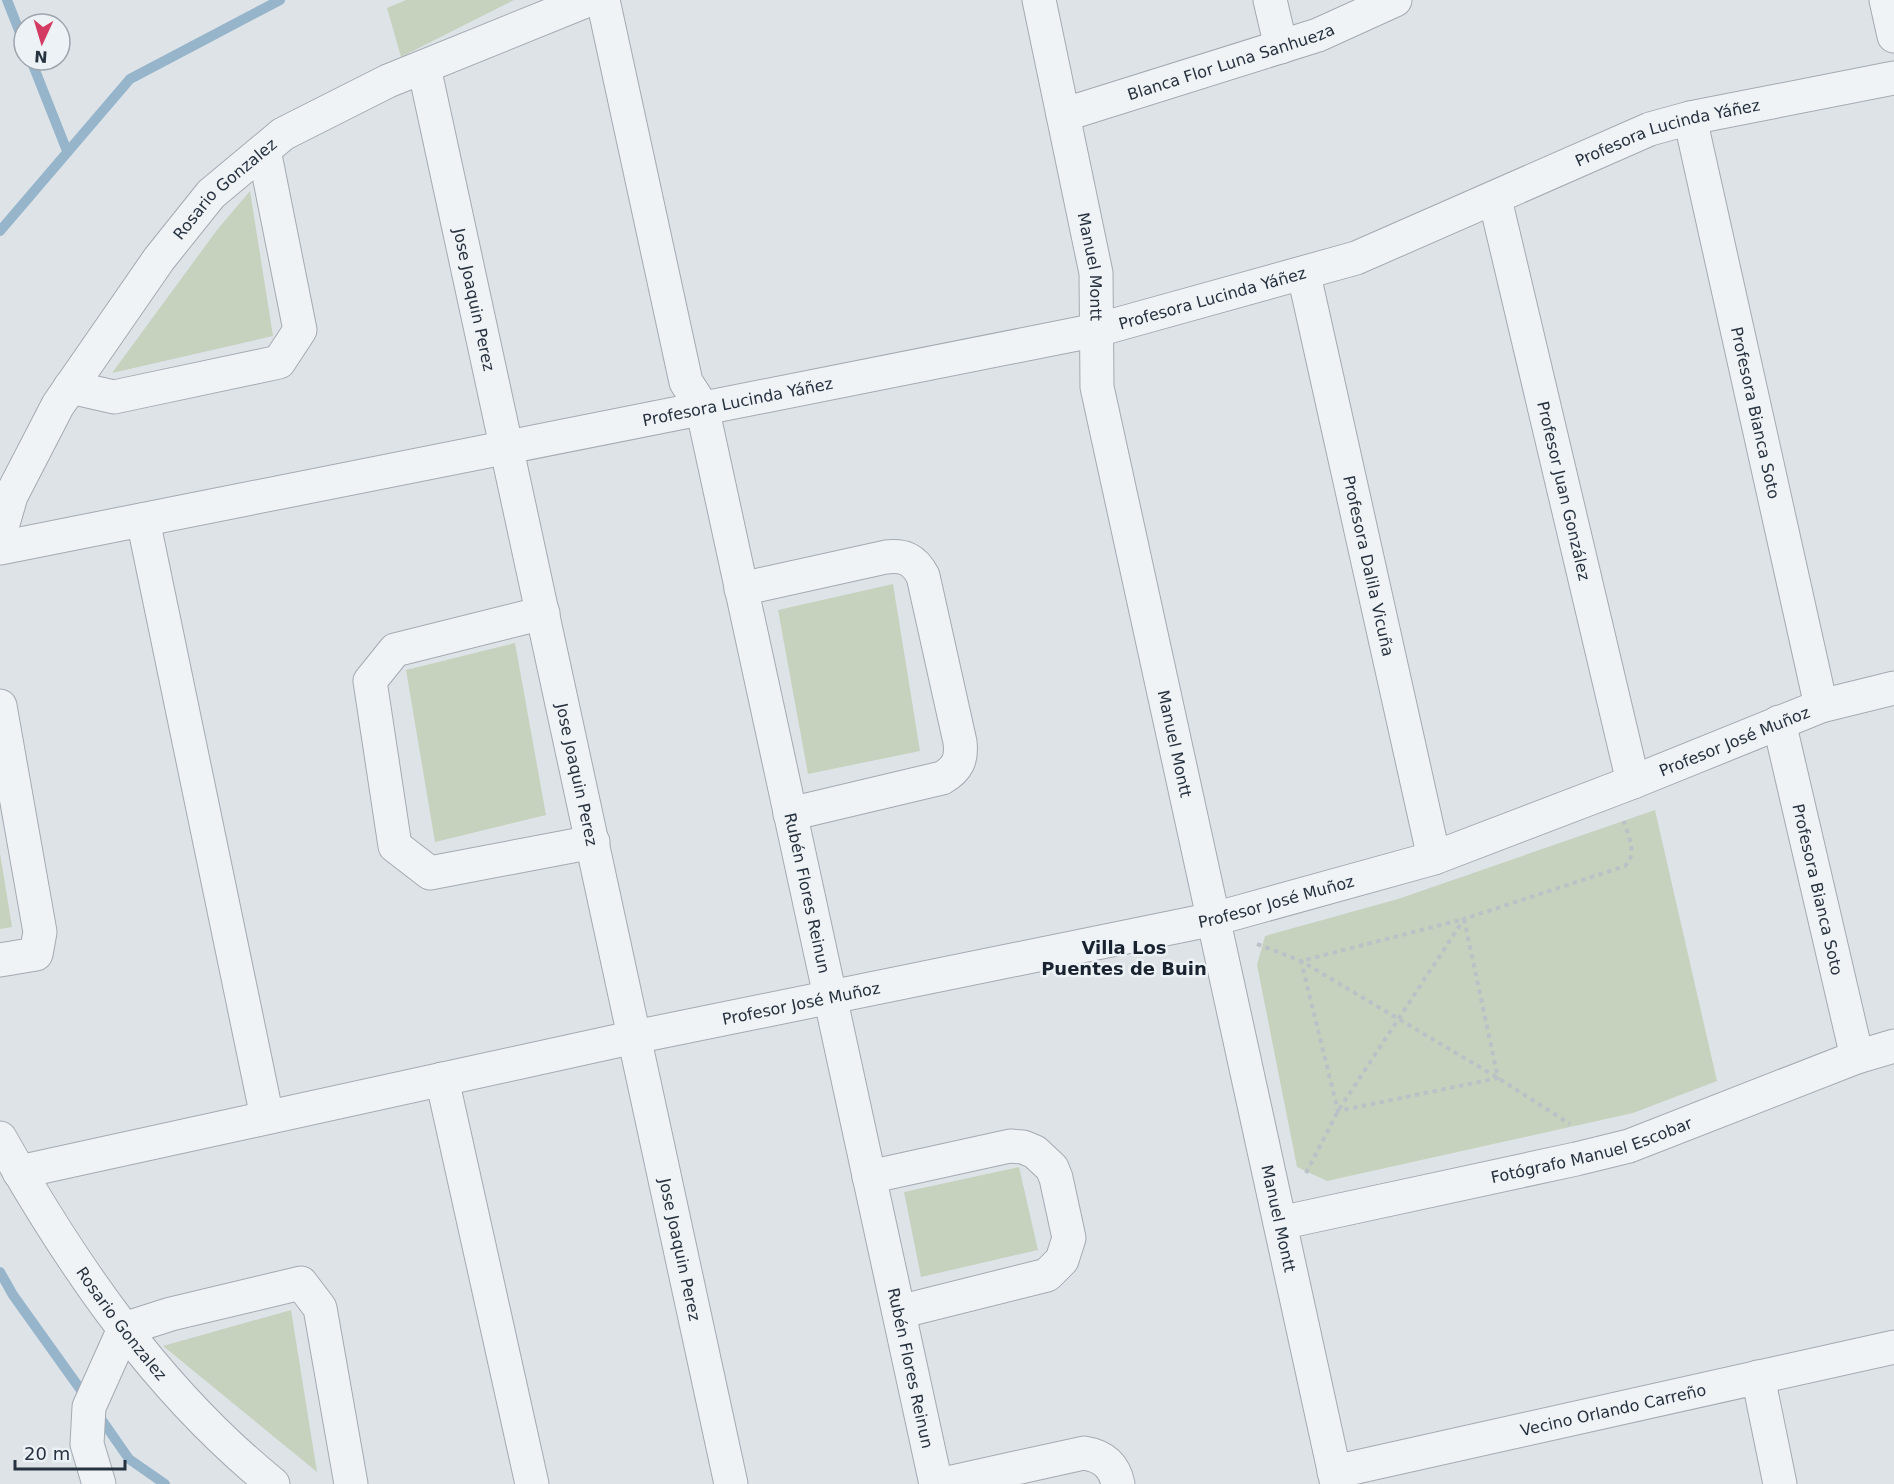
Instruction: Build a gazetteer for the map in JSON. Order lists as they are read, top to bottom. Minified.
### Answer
{"streets":{"street":["Blanca Flor Luna Sanhueza","Profesora Lucinda Yáñez","Rosario Gonzalez","Manuel Montt","Jose Joaquin Perez","Profesora Bianca Soto","Profesor Juan González","Profesora Dalila Vicuña","Profesor José Muñoz","Rubén Flores Reinun","Fotógrafo Manuel Escobar","Vecino Orlando Carreño"]},"crossings":[["Blanca Flor Luna Sanhueza","Manuel Montt"],["Profesora Lucinda Yáñez","Manuel Montt"],["Profesora Lucinda Yáñez","Jose Joaquin Perez"],["Profesora Lucinda Yáñez","Profesora Bianca Soto"],["Profesora Lucinda Yáñez","Profesor Juan González"],["Profesora Lucinda Yáñez","Profesora Dalila Vicuña"],["Profesora Lucinda Yáñez","Rubén Flores Reinun"],["Rosario Gonzalez","Jose Joaquin Perez"],["Rosario Gonzalez","Profesor José Muñoz"],["Manuel Montt","Profesor José Muñoz"],["Manuel Montt","Fotógrafo Manuel Escobar"],["Manuel Montt","Vecino Orlando Carreño"],["Jose Joaquin Perez","Profesor José Muñoz"],["Profesora Bianca Soto","Profesor José Muñoz"],["Profesora Bianca Soto","Fotógrafo Manuel Escobar"],["Profesor Juan González","Profesor José Muñoz"],["Profesora Dalila Vicuña","Profesor José Muñoz"],["Profesor José Muñoz","Rubén Flores Reinun"]],"districts":["Villa Los Puentes de Buin"],"scale_bar":"20 m","north":"bottom"}
